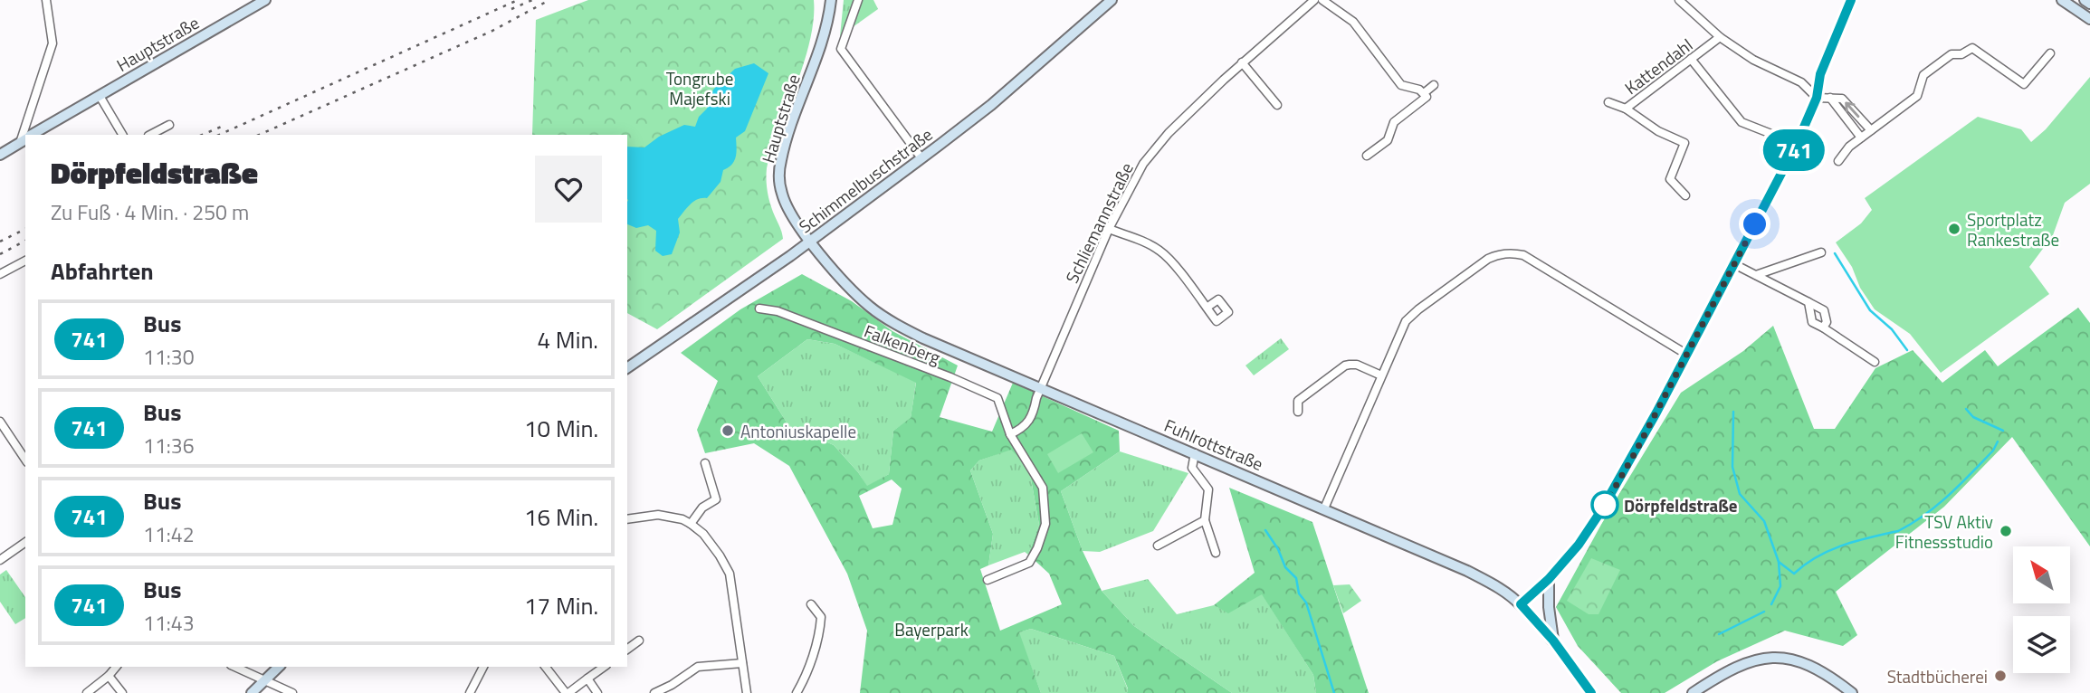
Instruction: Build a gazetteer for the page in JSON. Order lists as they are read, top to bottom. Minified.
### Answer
{"streets":{"street":["Hauptstraße","Kattendahl","Schimmelbuschstraße","Schliemannstraße","Falkenberg","Fuhlrottstraße"]},"crossings":[["Hauptstraße","Schimmelbuschstraße"],["Hauptstraße","Fuhlrottstraße"],["Schimmelbuschstraße","Fuhlrottstraße"],["Schliemannstraße","Fuhlrottstraße"]],"parks":["Tongrube Majefski","Bayerpark"],"places":["Sportplatz Rankestraße","Antoniuskapelle","Dörpfeldstraße","TSV Aktiv Fitnessstudio","Stadtbücherei"],"lines":["bus line 741"],"north":"top left","page":{"on_map":"741","heading":[["Dörpfeldstraße","Zu Fuß · 4 Min. · 250 m"],"Abfahrten"],"list":[{"mark":"741","name":"Bus","note":"11:30","value":"4 Min."},{"mark":"741","name":"Bus","note":"11:36","value":"10 Min."},{"mark":"741","name":"Bus","note":"11:42","value":"16 Min."},{"mark":"741","name":"Bus","note":"11:43","value":"17 Min."}]}}
